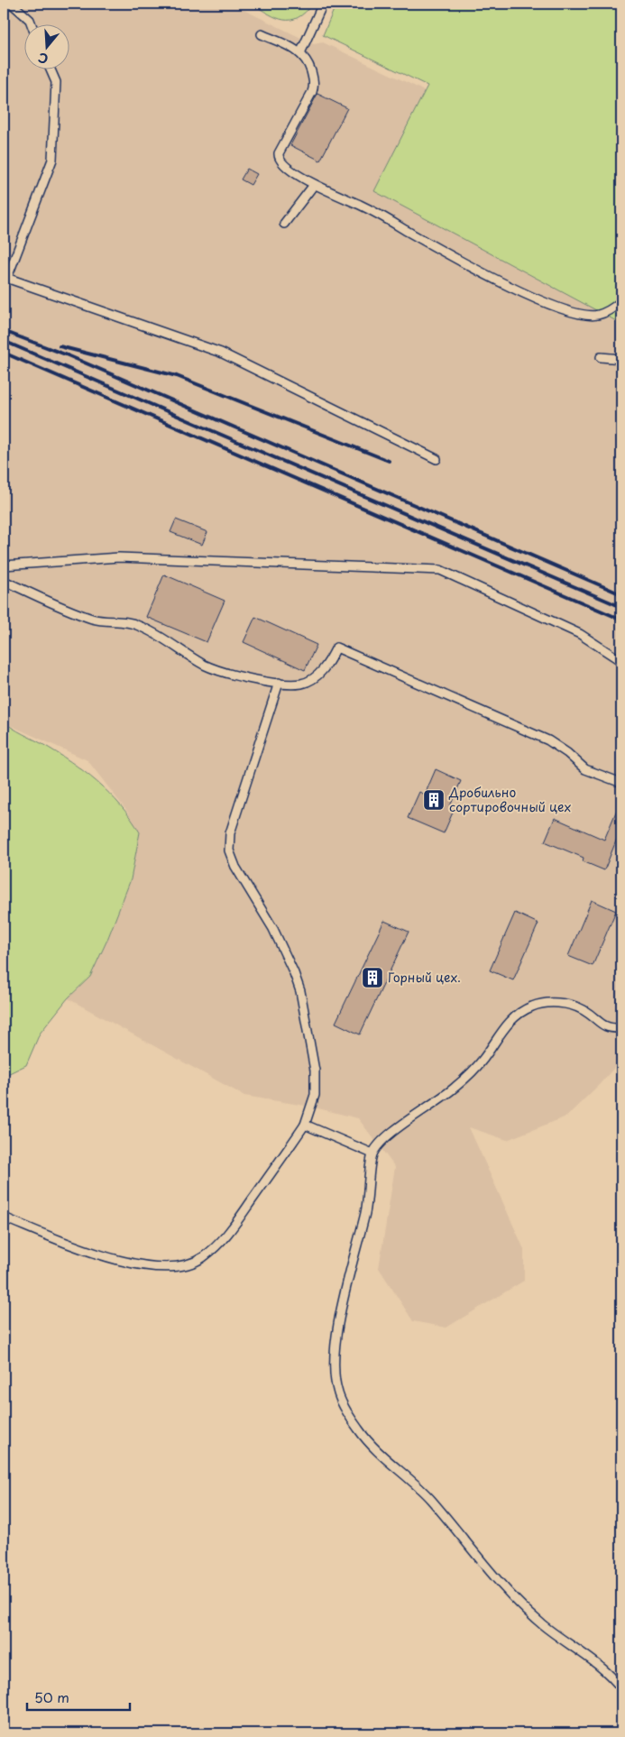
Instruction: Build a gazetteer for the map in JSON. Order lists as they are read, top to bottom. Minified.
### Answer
{"places":{"building":["Дробильно сортировочный цех","Горный цех."]},"scale_bar":"50 m","north":"bottom"}
